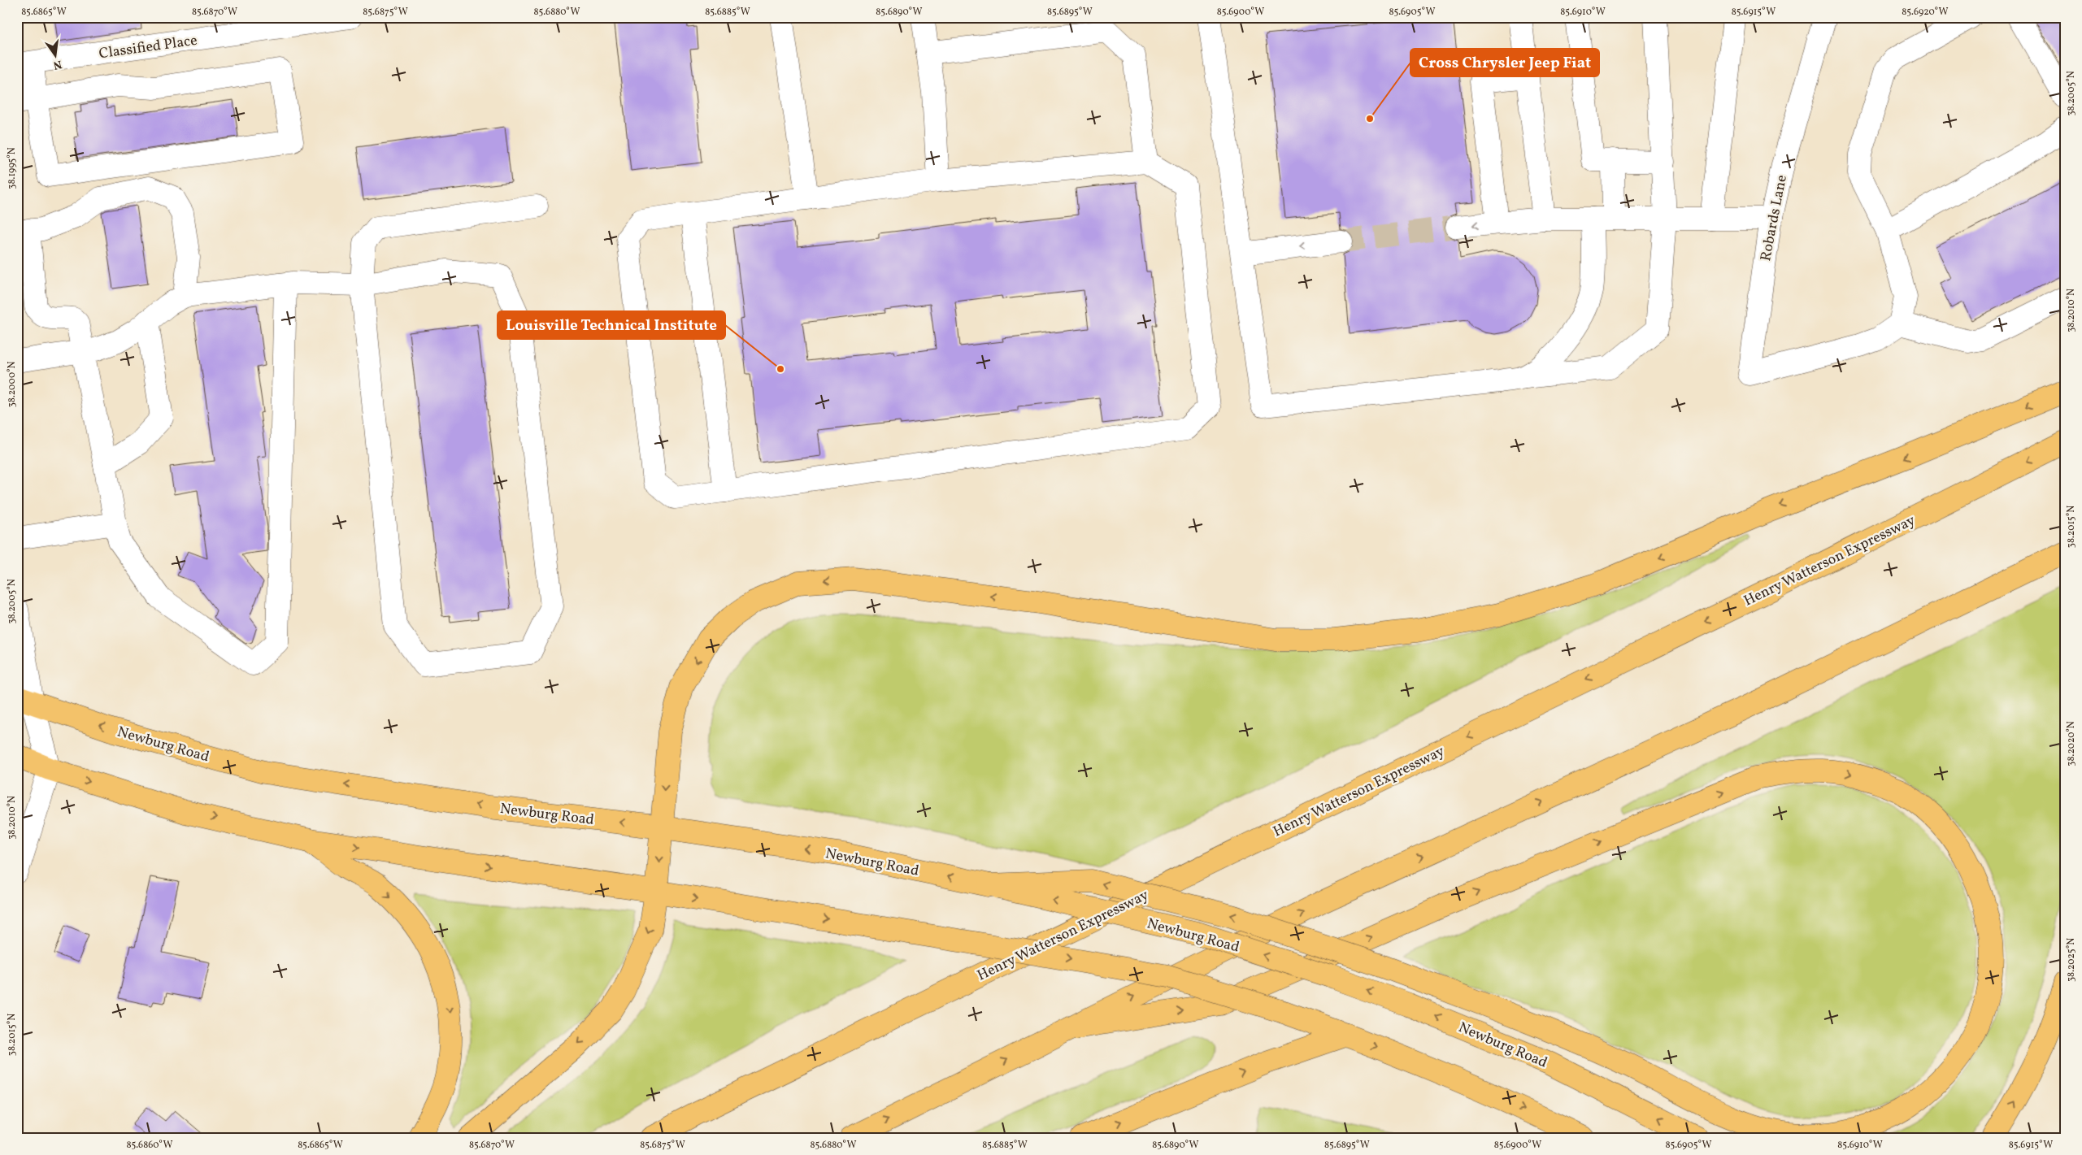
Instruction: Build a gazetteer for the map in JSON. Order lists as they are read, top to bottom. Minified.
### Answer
{"streets":{"main road":["Henry Watterson Expressway","Newburg Road"],"street":["Classified Place","Robards Lane"]},"places":["Cross Chrysler Jeep Fiat","Louisville Technical Institute"],"north":"bottom","coordinates":["85.6865°W","85.6870°W","85.6875°W","85.6880°W","85.6885°W","85.6890°W","85.6895°W","85.6900°W","85.6905°W","85.6910°W","85.6915°W","85.6920°W","38.2005°N","38.1995°N","38.2010°N","38.2000°N","38.2015°N","38.2020°N","38.2025°N","85.6860°W"]}
